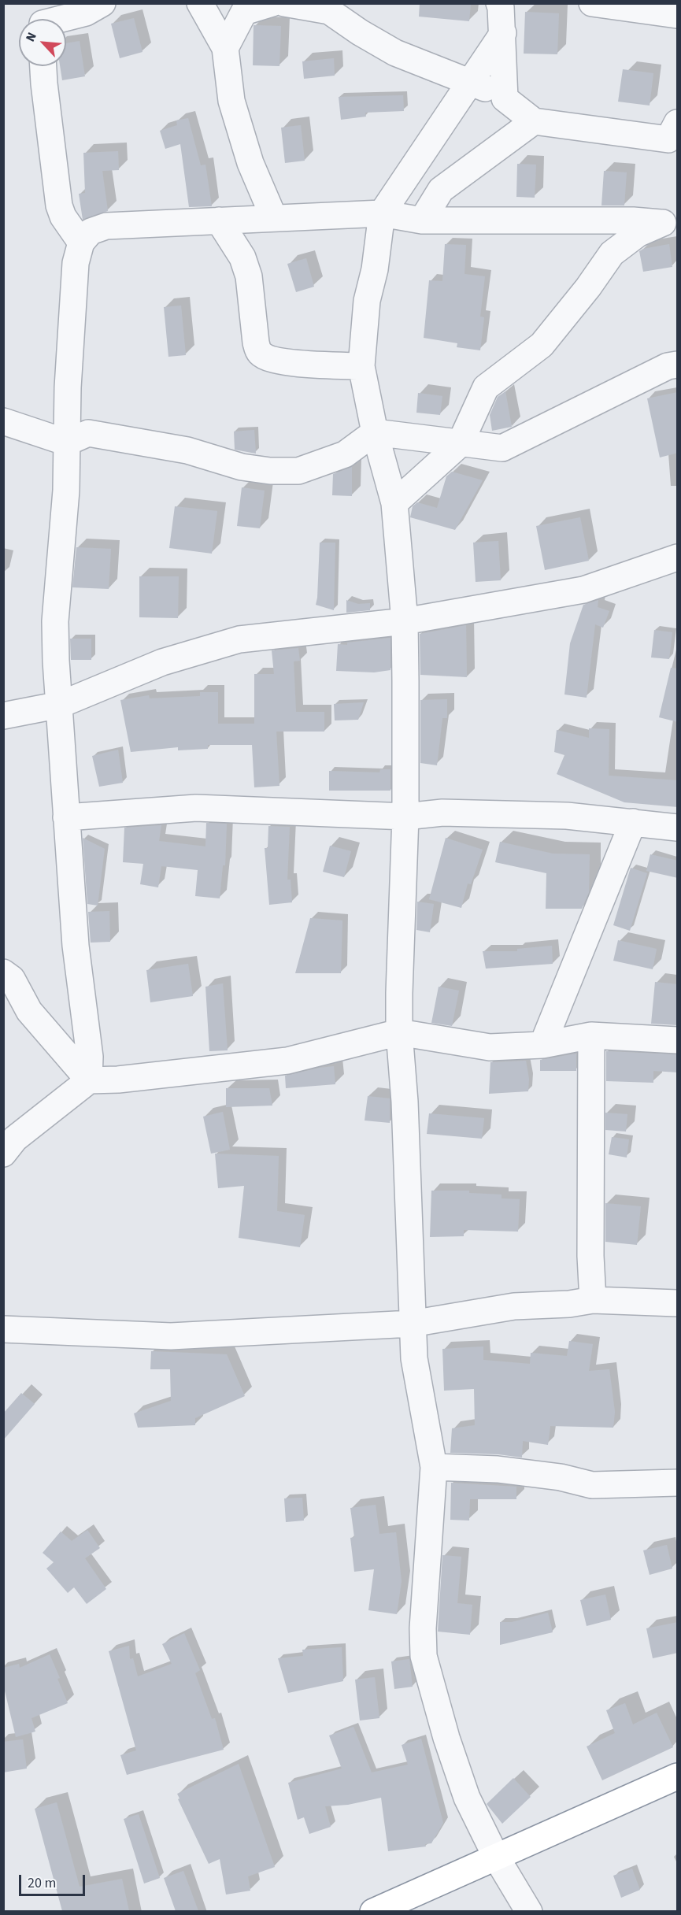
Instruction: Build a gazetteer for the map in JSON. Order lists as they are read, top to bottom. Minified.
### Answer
{"scale_bar":"20 m","north":"top left"}
